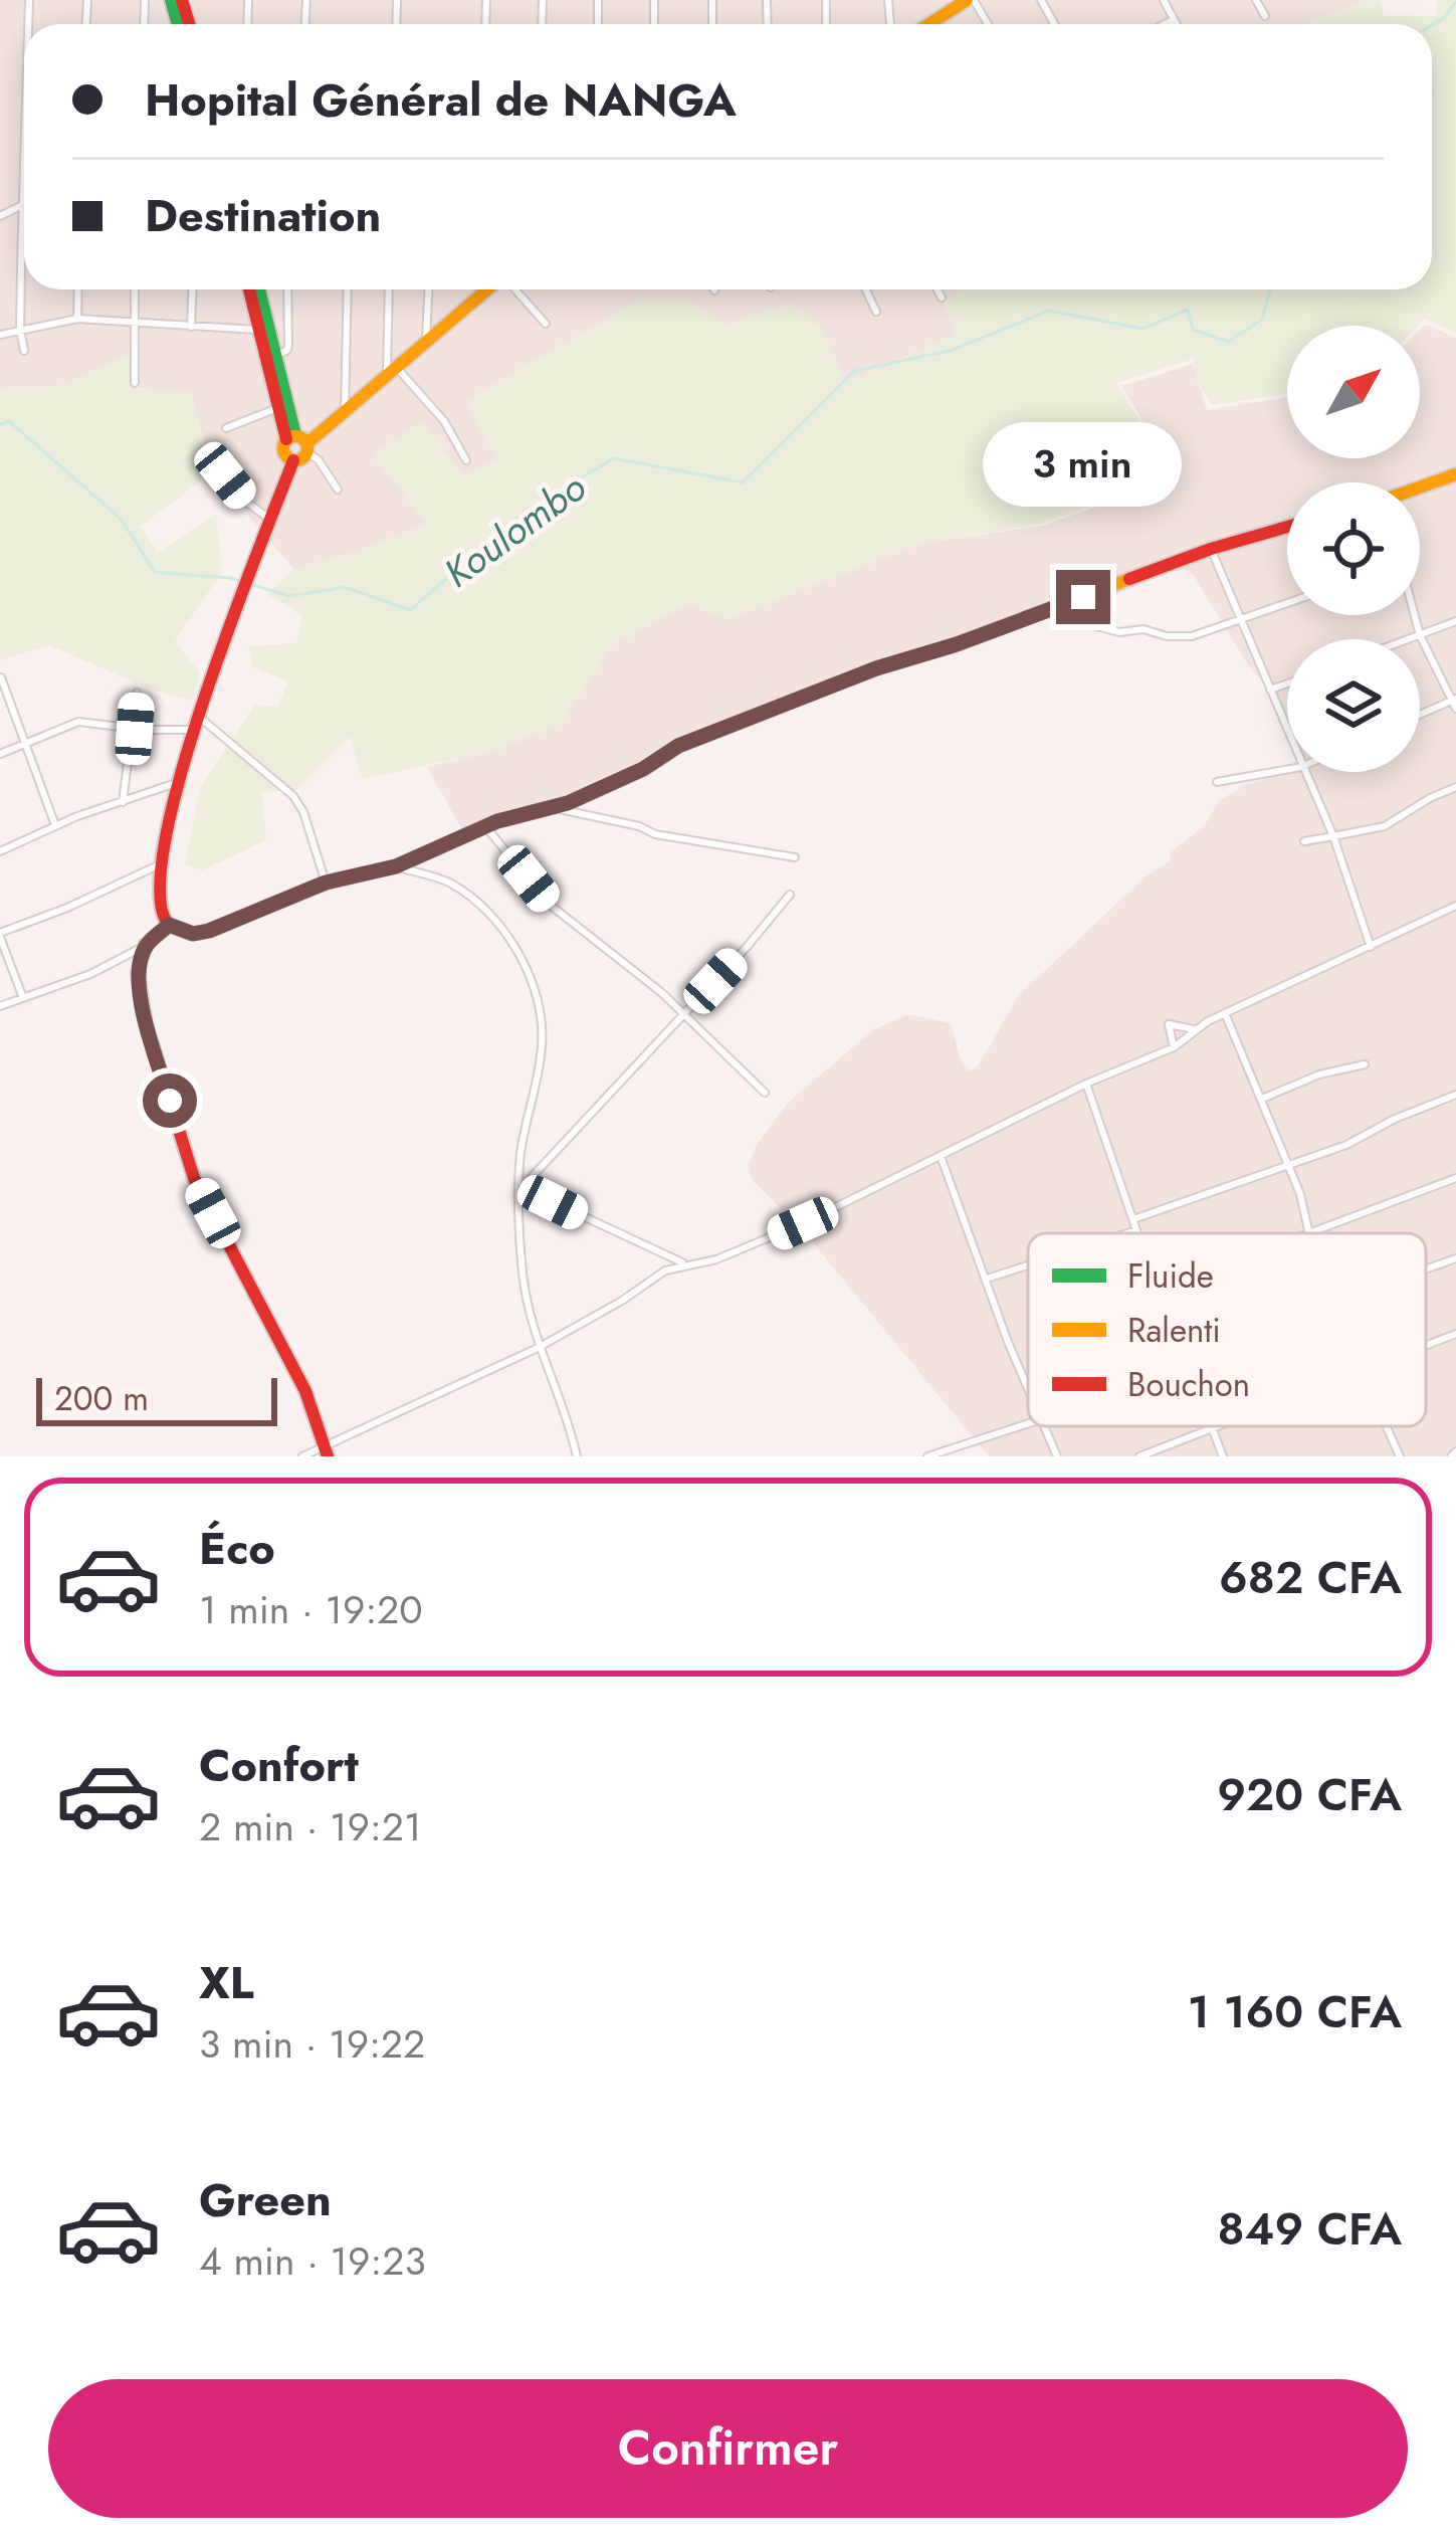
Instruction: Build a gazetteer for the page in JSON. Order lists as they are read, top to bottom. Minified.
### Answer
{"water":["Koulombo"],"legend":["Fluide","Ralenti","Bouchon"],"scale_bar":"200 m","north":"top right","page":{"banner":["Hopital Général de NANGA","Destination"],"bubble":"3 min","scale":"200 m","list":[{"name":"Éco","note":"1 min · 19:20","value":"682 CFA"},{"name":"Confort","note":"2 min · 19:21","value":"920 CFA"},{"name":"XL","note":"3 min · 19:22","value":"1 160 CFA"},{"name":"Green","note":"4 min · 19:23","value":"849 CFA"}],"buttons":"Confirmer"}}
